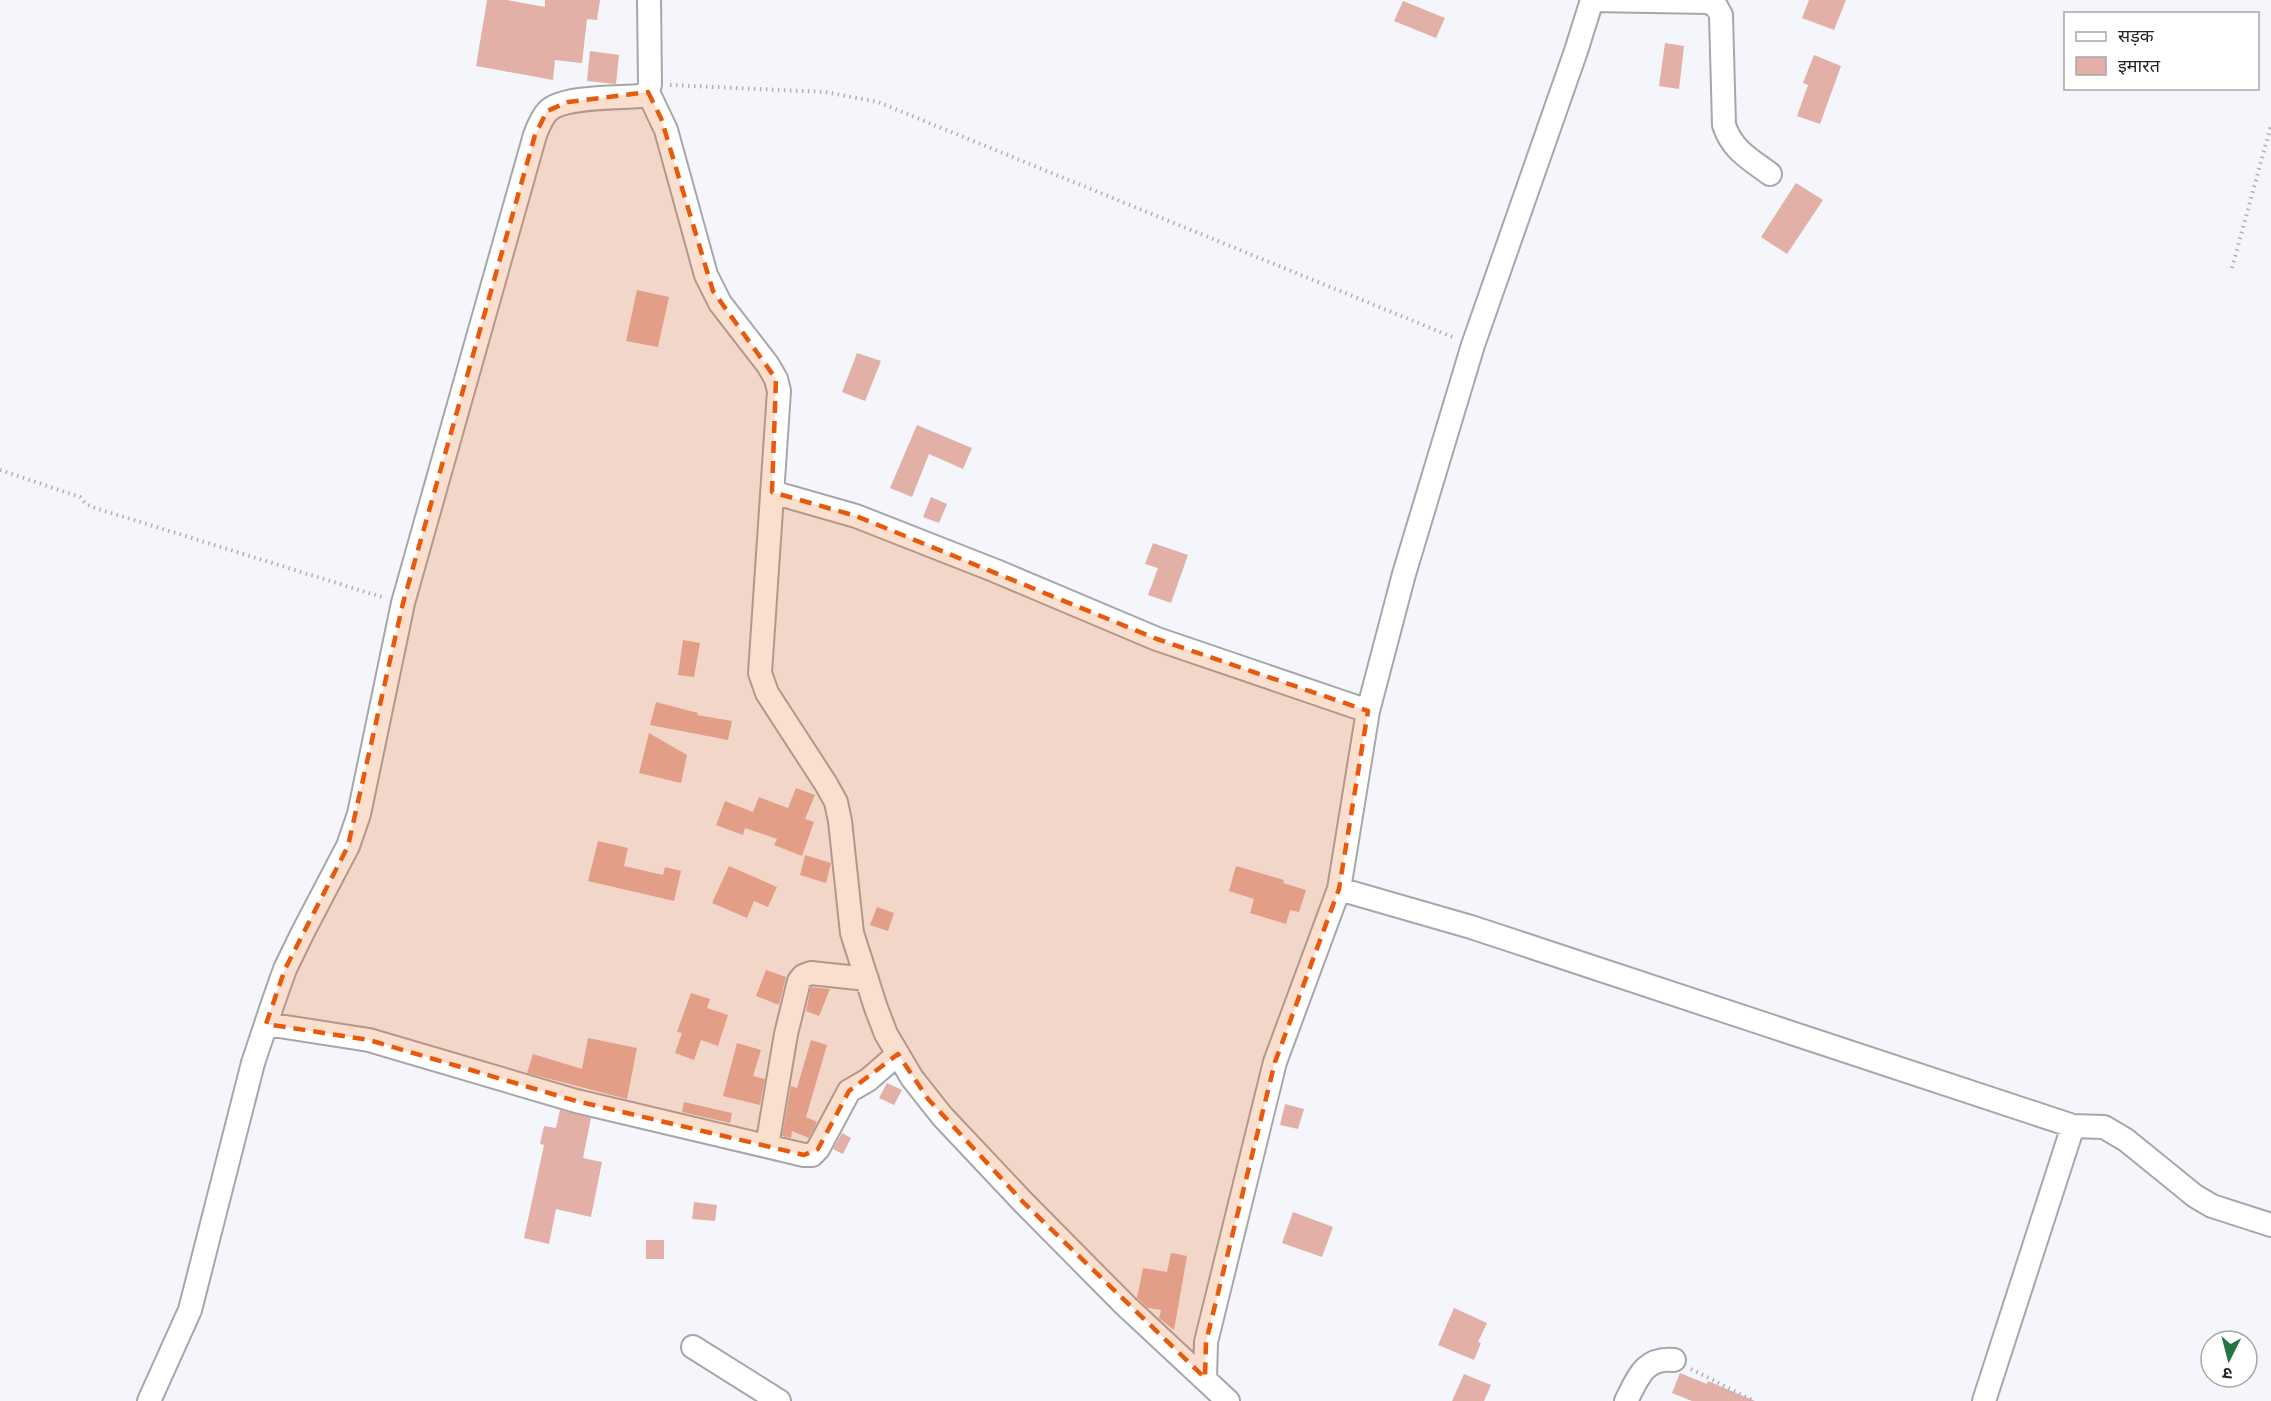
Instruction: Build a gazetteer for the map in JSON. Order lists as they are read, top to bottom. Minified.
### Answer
{"legend":["सड़क","इमारत"],"north":"bottom"}
